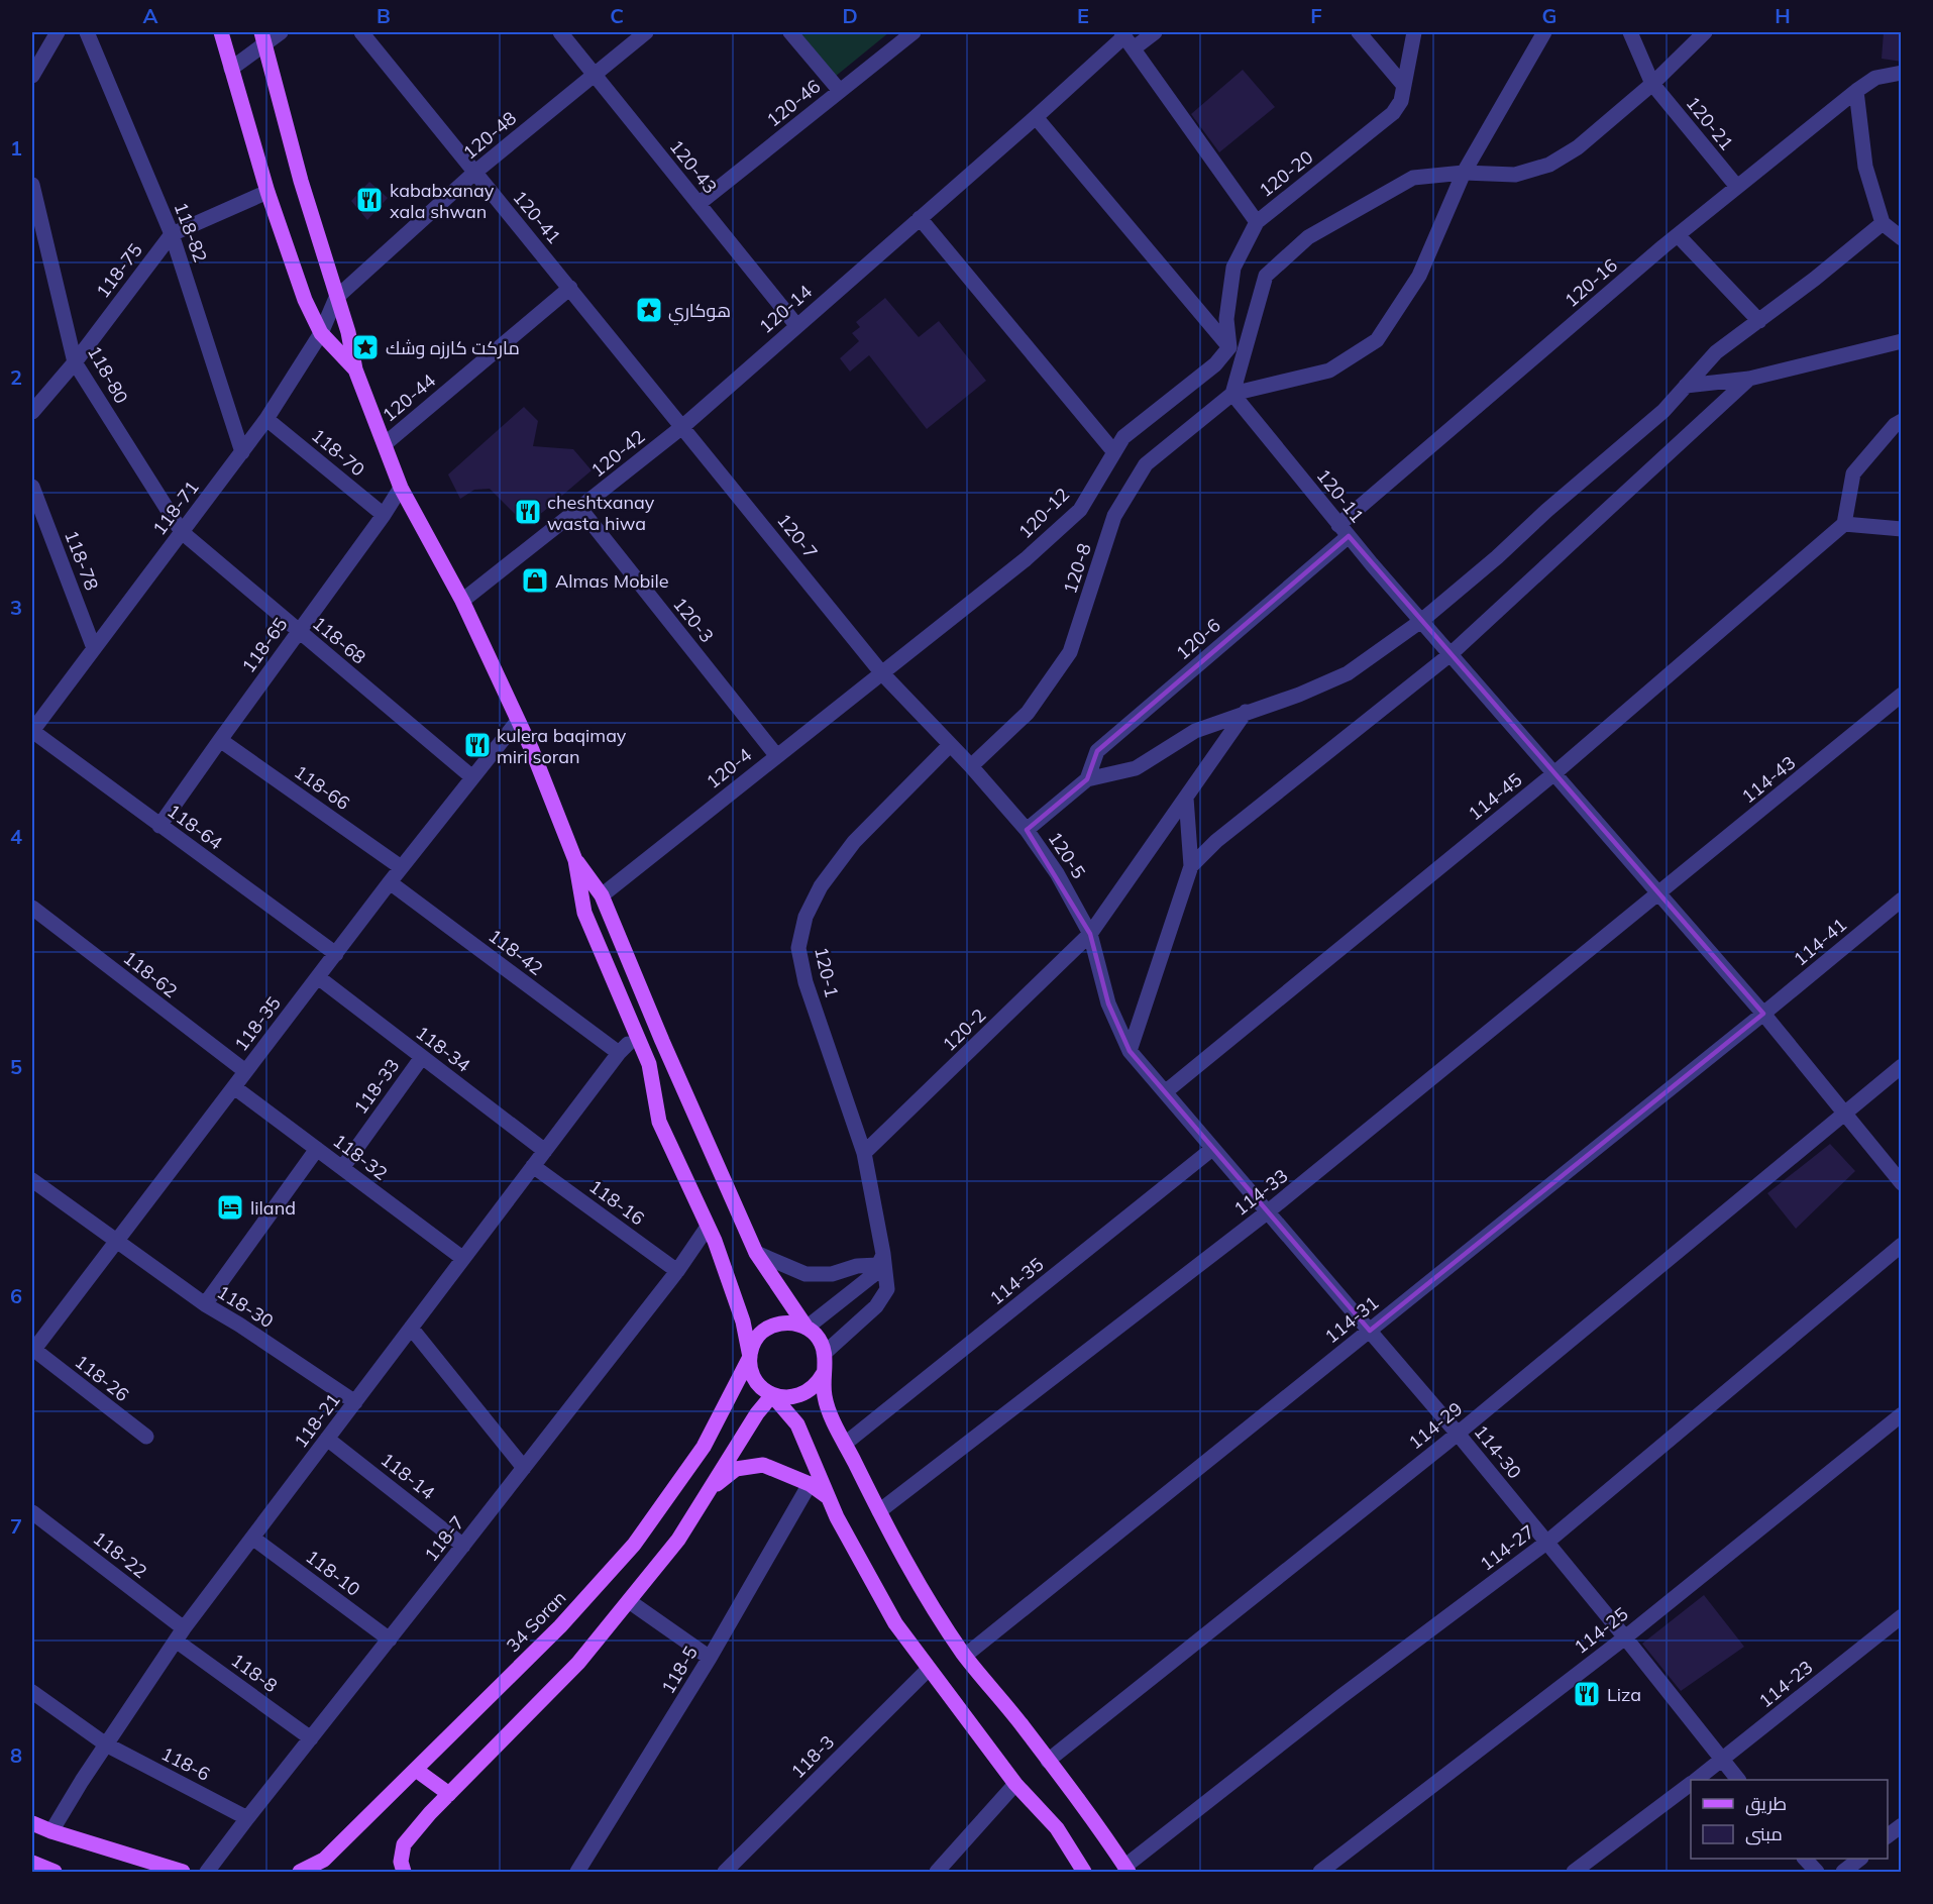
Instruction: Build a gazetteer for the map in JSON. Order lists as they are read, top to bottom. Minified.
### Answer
{"streets":{"main road":["34 Soran"],"street":["120-46","120-21","120-48","120-43","120-20","120-41","118-82","118-75","120-16","120-14","118-80","120-44","118-70","120-42","120-11","118-71","120-12","120-7","118-78","120-8","120-3","120-6","118-68","118-65","120-4","114-43","118-66","114-45","118-64","120-5","114-41","118-42","120-1","118-62","118-35","120-2","118-34","118-33","118-32","114-33","118-16","114-35","118-30","114-31","118-26","118-21","114-29","114-30","118-14","118-7","114-27","118-22","118-10","114-25","118-5","118-8","114-23","118-3","118-6"]},"crossings":[["120-46","120-43"],["120-21","120-16"],["120-48","120-43"],["120-48","120-41"],["120-48","118-71"],["120-43","120-14"],["120-20","120-12"],["120-41","120-14"],["120-41","120-44"],["120-41","120-42"],["120-41","120-7"],["118-82","118-75"],["118-82","118-71"],["118-75","118-80"],["120-16","120-11"],["120-16","120-6"],["120-14","120-42"],["120-14","120-7"],["118-80","118-71"],["118-80","118-68"],["118-70","118-71"],["118-70","118-65"],["120-42","120-7"],["120-42","120-3"],["120-11","120-8"],["120-11","120-6"],["120-11","114-43"],["120-11","114-45"],["120-11","114-41"],["120-11","114-33"],["120-11","114-31"],["120-11","114-29"],["118-71","118-78"],["118-71","118-68"],["118-71","118-64"],["120-12","120-7"],["120-12","120-4"],["120-12","120-5"],["120-7","120-4"],["120-7","120-5"],["120-8","120-5"],["120-3","120-4"],["118-68","118-65"],["118-68","118-35"],["118-65","118-66"],["118-65","118-64"],["120-4","120-5"],["114-43","114-33"],["118-66","118-35"],["114-45","120-5"],["114-45","114-30"],["118-64","118-35"],["120-5","120-1"],["120-5","120-2"],["120-5","114-30"],["114-41","114-31"],["118-42","118-35"],["118-42","118-21"],["120-1","120-2"],["120-1","34 Soran"],["118-62","118-35"],["118-35","118-34"],["118-35","118-32"],["118-35","118-30"],["118-35","118-26"],["118-34","118-33"],["118-34","118-21"],["118-33","118-32"],["118-32","118-21"],["114-33","114-30"],["118-16","118-21"],["118-16","118-7"],["114-35","114-30"],["118-30","118-21"],["114-31","114-30"],["118-21","118-14"],["118-21","118-22"],["118-21","118-10"],["118-21","118-8"],["118-21","118-6"],["114-29","114-30"],["114-30","114-27"],["114-30","114-25"],["114-30","114-23"],["118-14","118-7"],["118-7","118-10"],["118-7","118-8"],["118-7","118-6"],["118-22","118-8"]],"places":{"restaurant":["kababxanay xala shwan","cheshtxanay wasta hiwa","kulera baqimay miri soran","Liza"],"place":["هوكاري","ماركت كارزه وشك"],"shop":["Almas Mobile"],"hotel":["liland"]},"legend":["طريق","مبنى"],"grid":{"columns":["A","B","C","D","E","F","G","H"],"rows":["1","2","3","4","5","6","7","8"]}}
